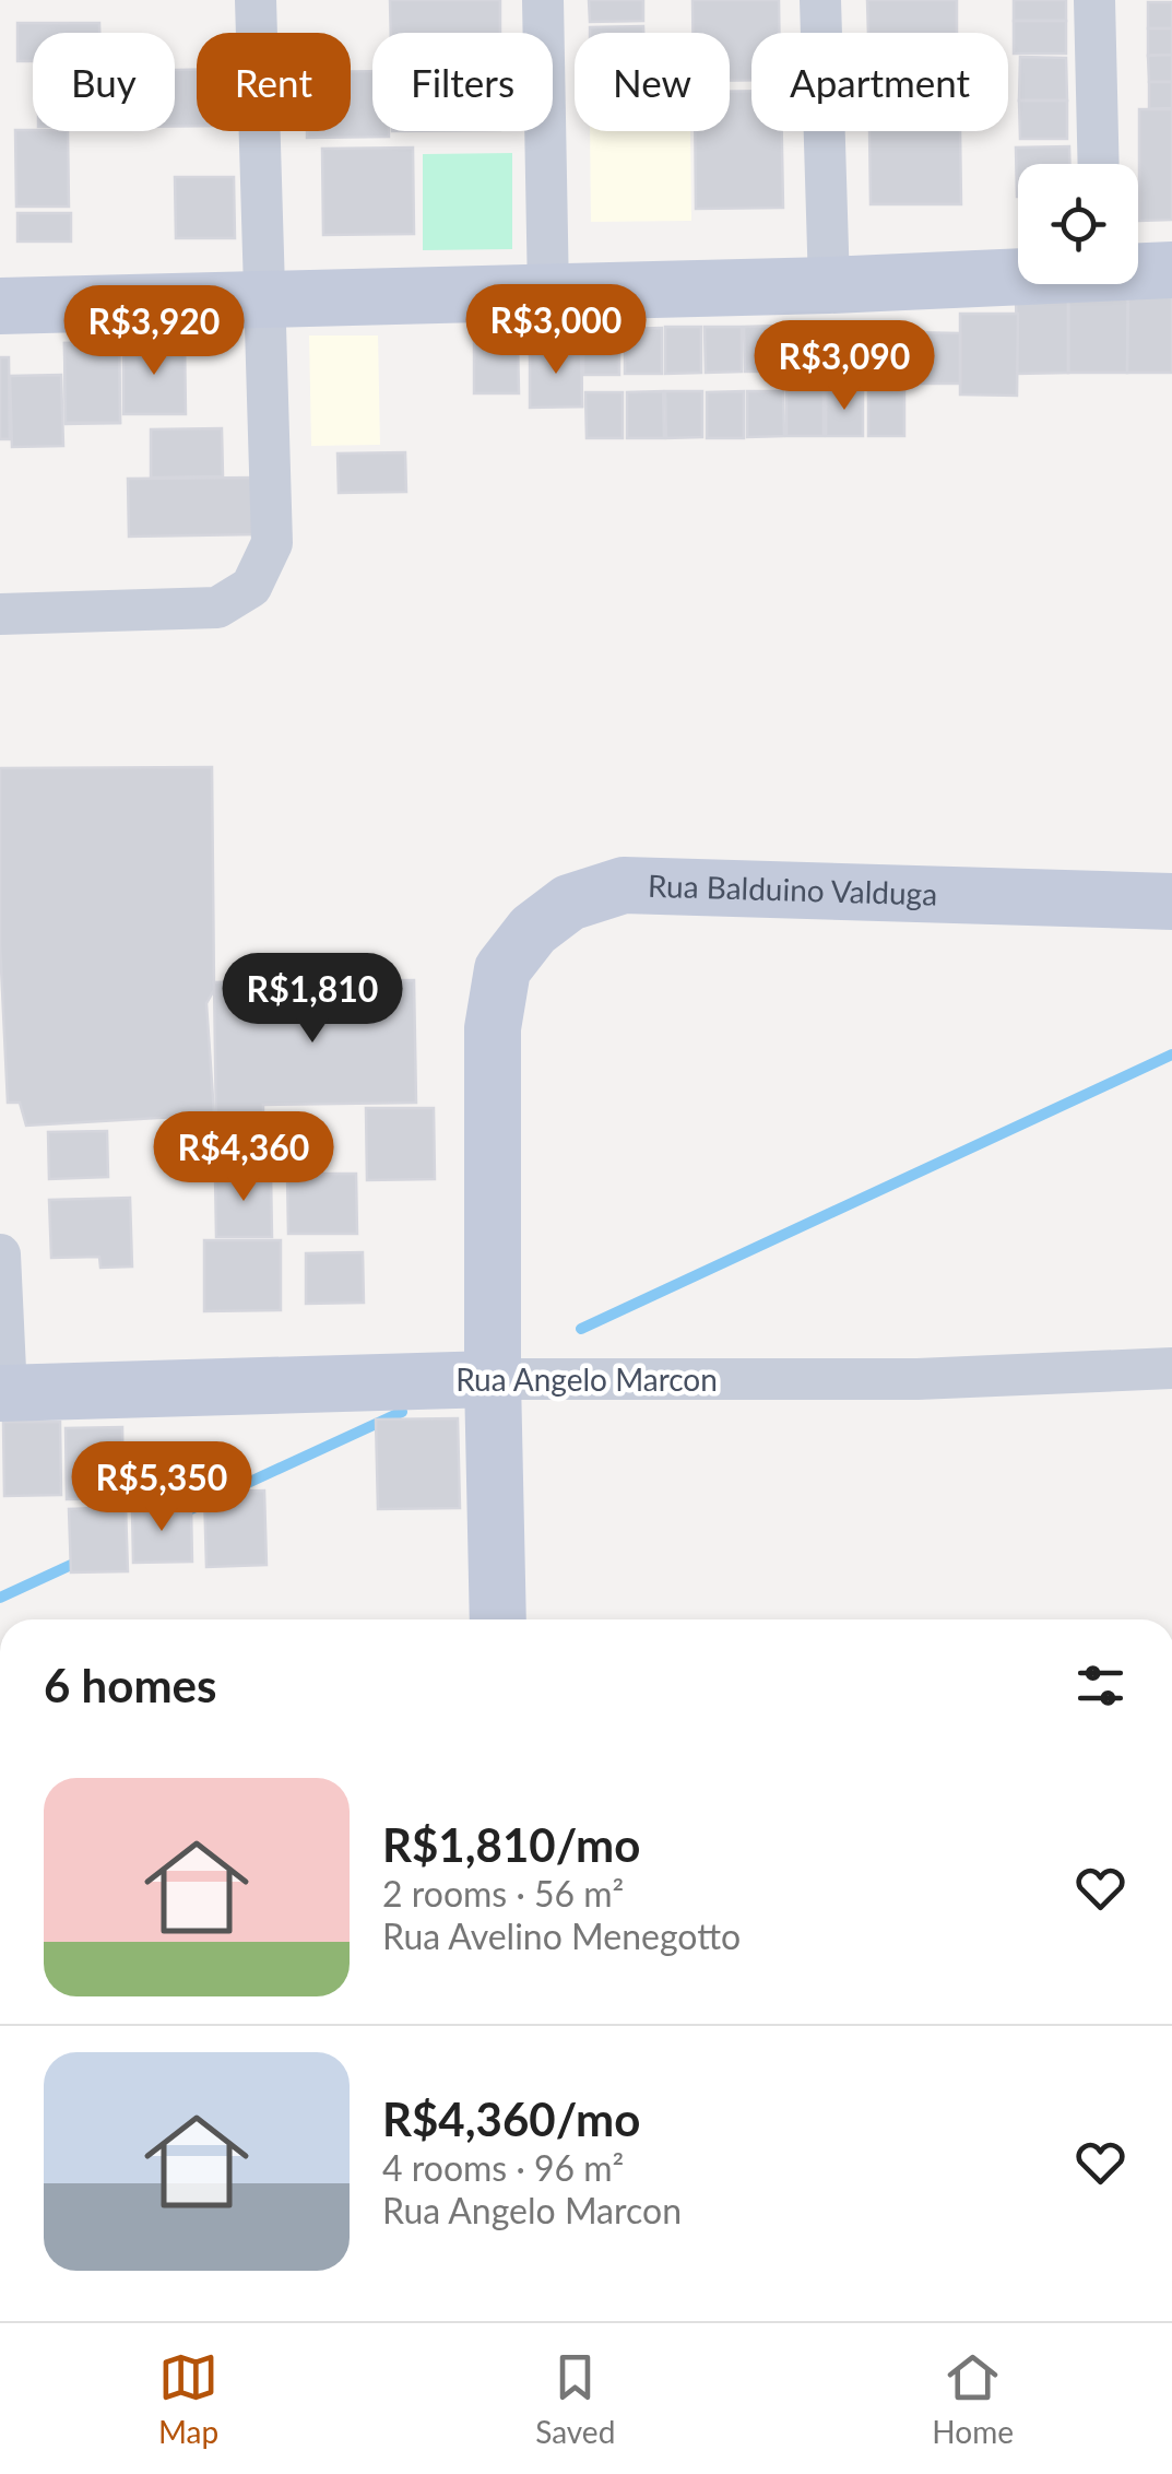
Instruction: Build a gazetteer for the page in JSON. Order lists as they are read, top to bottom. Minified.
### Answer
{"streets":{"street":["Rua Balduino Valduga","Rua Angelo Marcon"]},"crossings":[["Rua Balduino Valduga","Rua Angelo Marcon"]],"page":{"chip":["Buy","Rent","Filters","New","Apartment"],"price":["R$3,000","R$3,920","R$3,090","R$1,810","R$4,360","R$5,350"],"heading":"6 homes","list":[{"name":"R$1,810/mo","note":"2 rooms · 56 m² · Rua Avelino Menegotto"},{"name":"R$4,360/mo","note":"4 rooms · 96 m² · Rua Angelo Marcon"}],"tabs":["Map","Saved","Home"]}}
